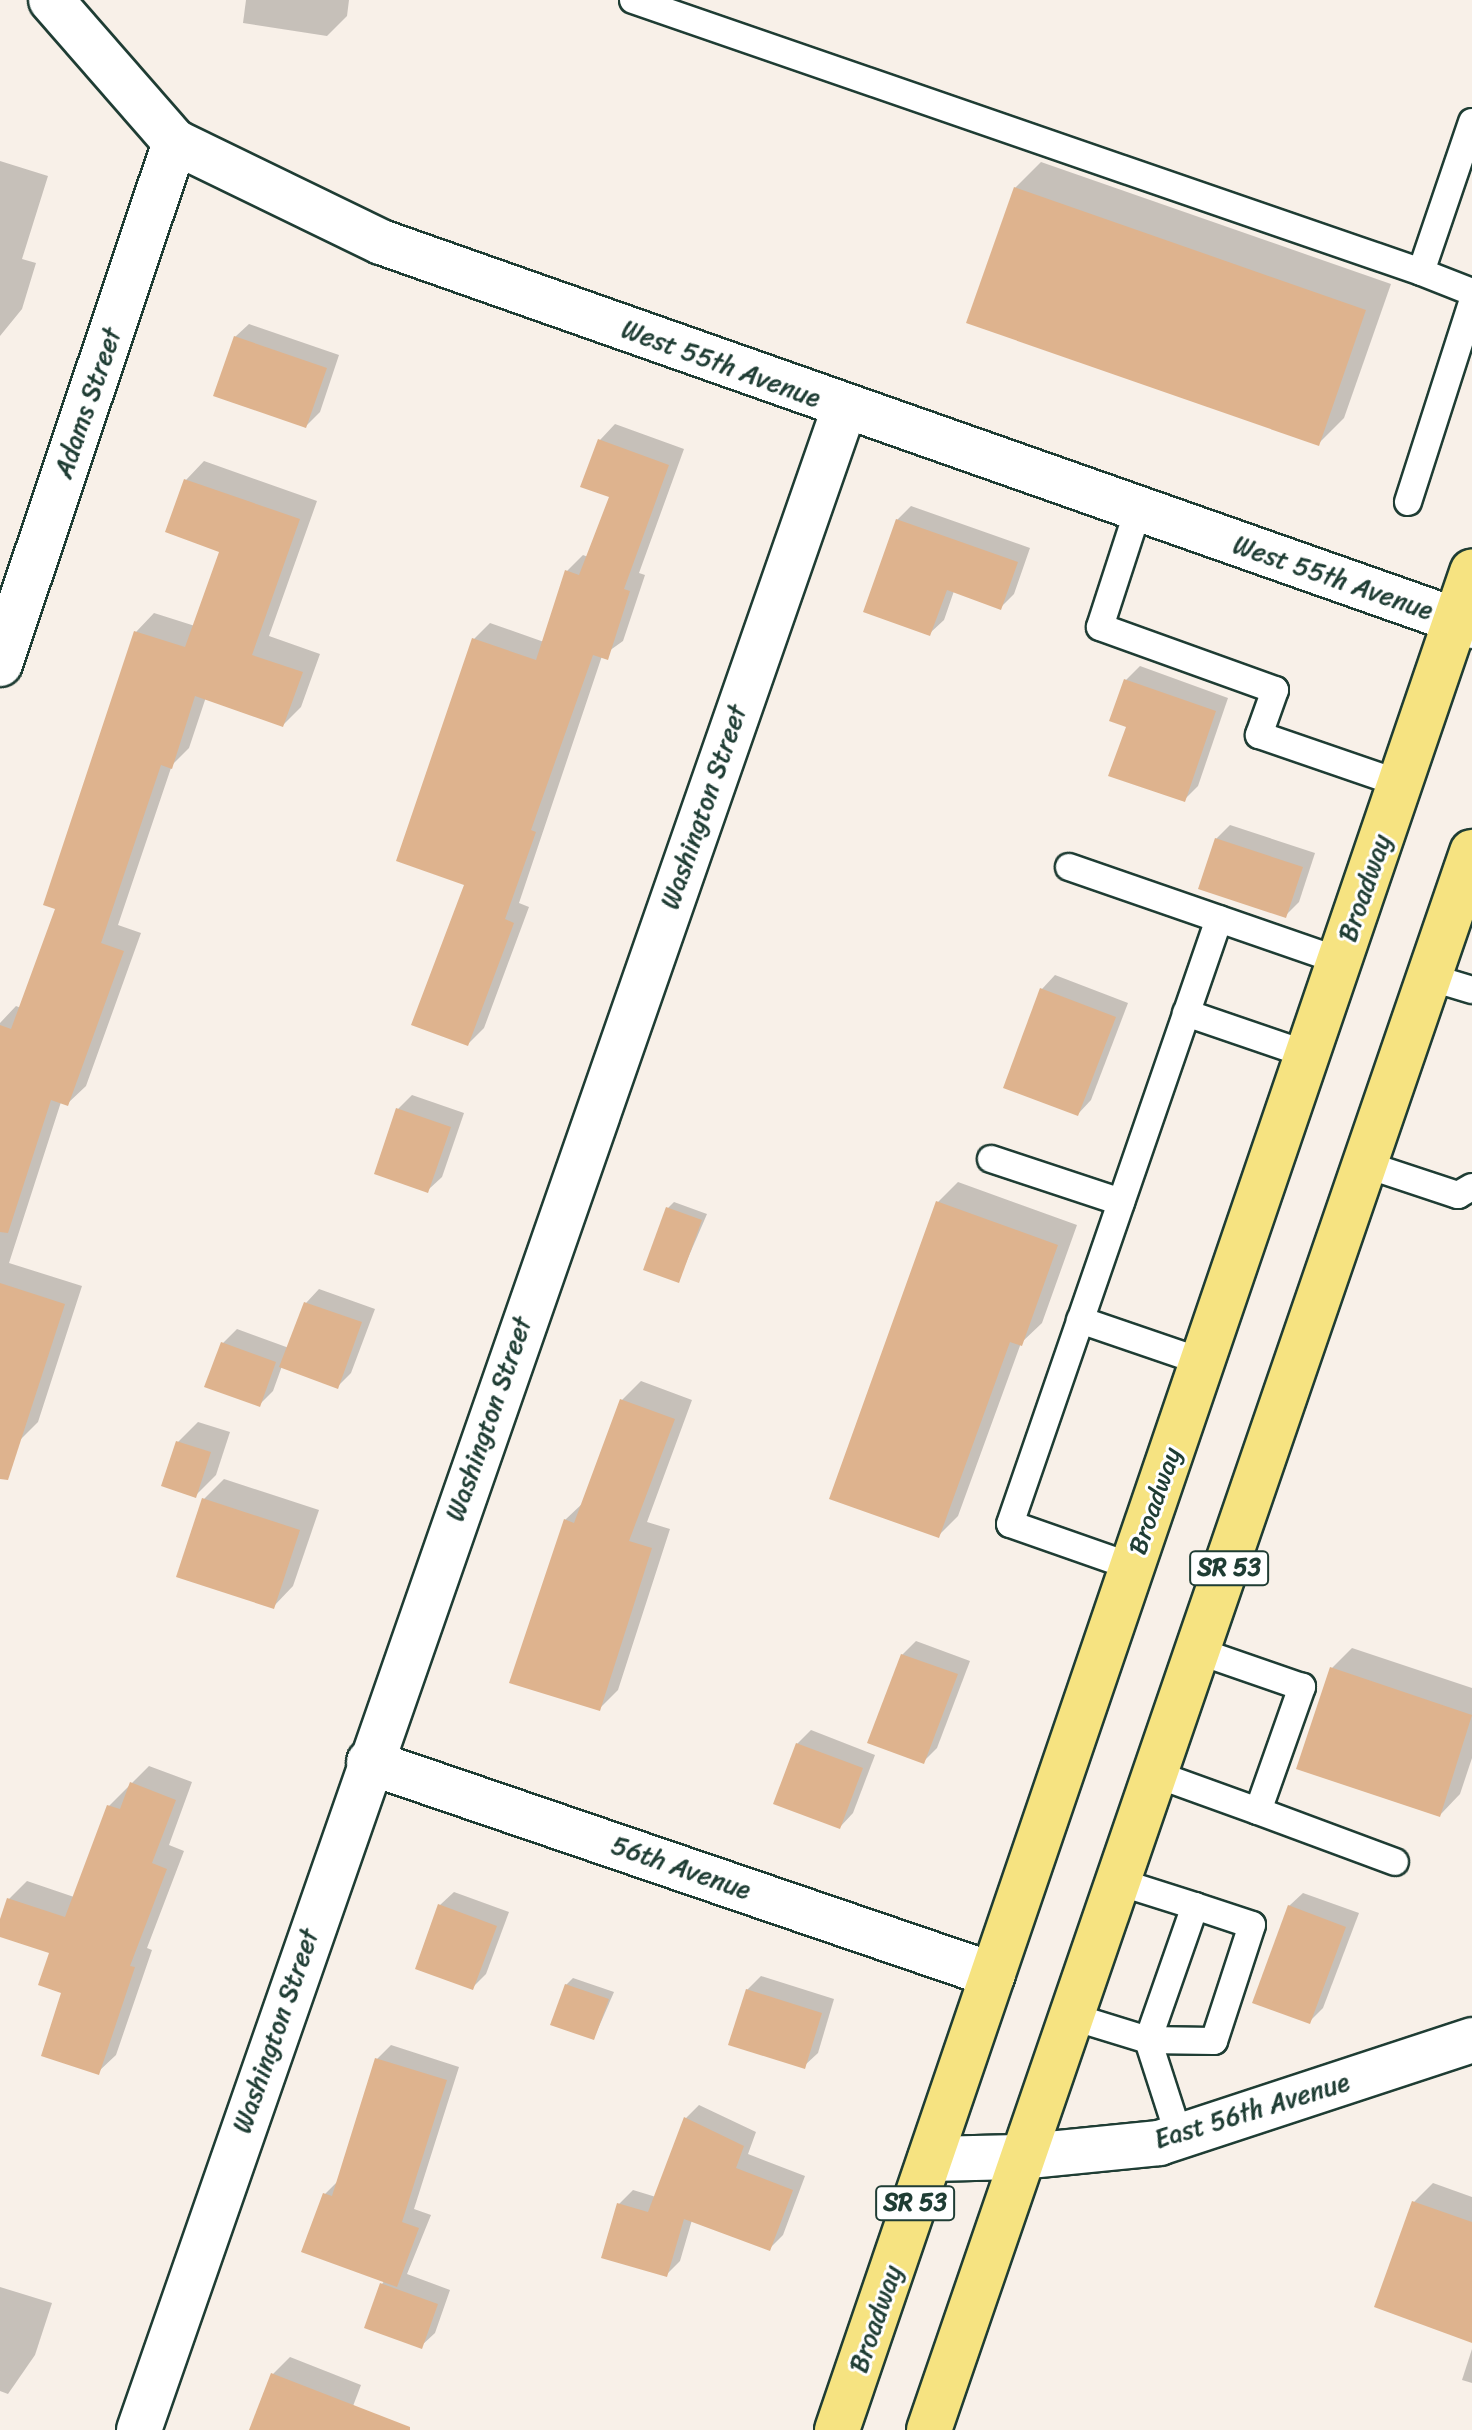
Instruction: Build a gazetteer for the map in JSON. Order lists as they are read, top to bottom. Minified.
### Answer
{"streets":{"main road":["Broadway","SR 53"],"street":["West 55th Avenue","Adams Street","Washington Street","56th Avenue","East 56th Avenue"]},"crossings":[["West 55th Avenue","Adams Street"],["West 55th Avenue","Washington Street"],["West 55th Avenue","Broadway"],["Washington Street","56th Avenue"],["Broadway","56th Avenue"],["Broadway","East 56th Avenue"],["SR 53","East 56th Avenue"]]}
